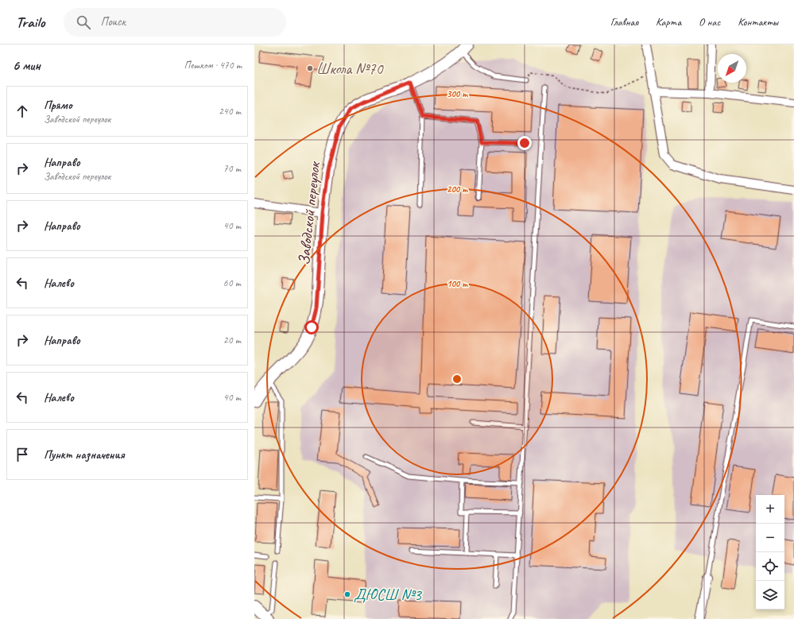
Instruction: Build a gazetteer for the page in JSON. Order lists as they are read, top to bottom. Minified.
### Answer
{"streets":{"main road":["Заводской переулок"]},"places":["Школа №70","ДЮСШ №3"],"north":"bottom left","page":{"header":"Trailo","search":"Поиск","nav":["Главная","Карта","О нас","Контакты"],"heading":["6 мин","Пешком · 470 m"],"list":[["Прямо","Заводской переулок","240 m"],["Направо","Заводской переулок","70 m"],["Направо","40 m"],["Налево","60 m"],["Направо","20 m"],["Налево","40 m"],"Пункт назначения"],"map_buttons":["+","−"]},"rings":["300 m","200 m","100 m"]}
